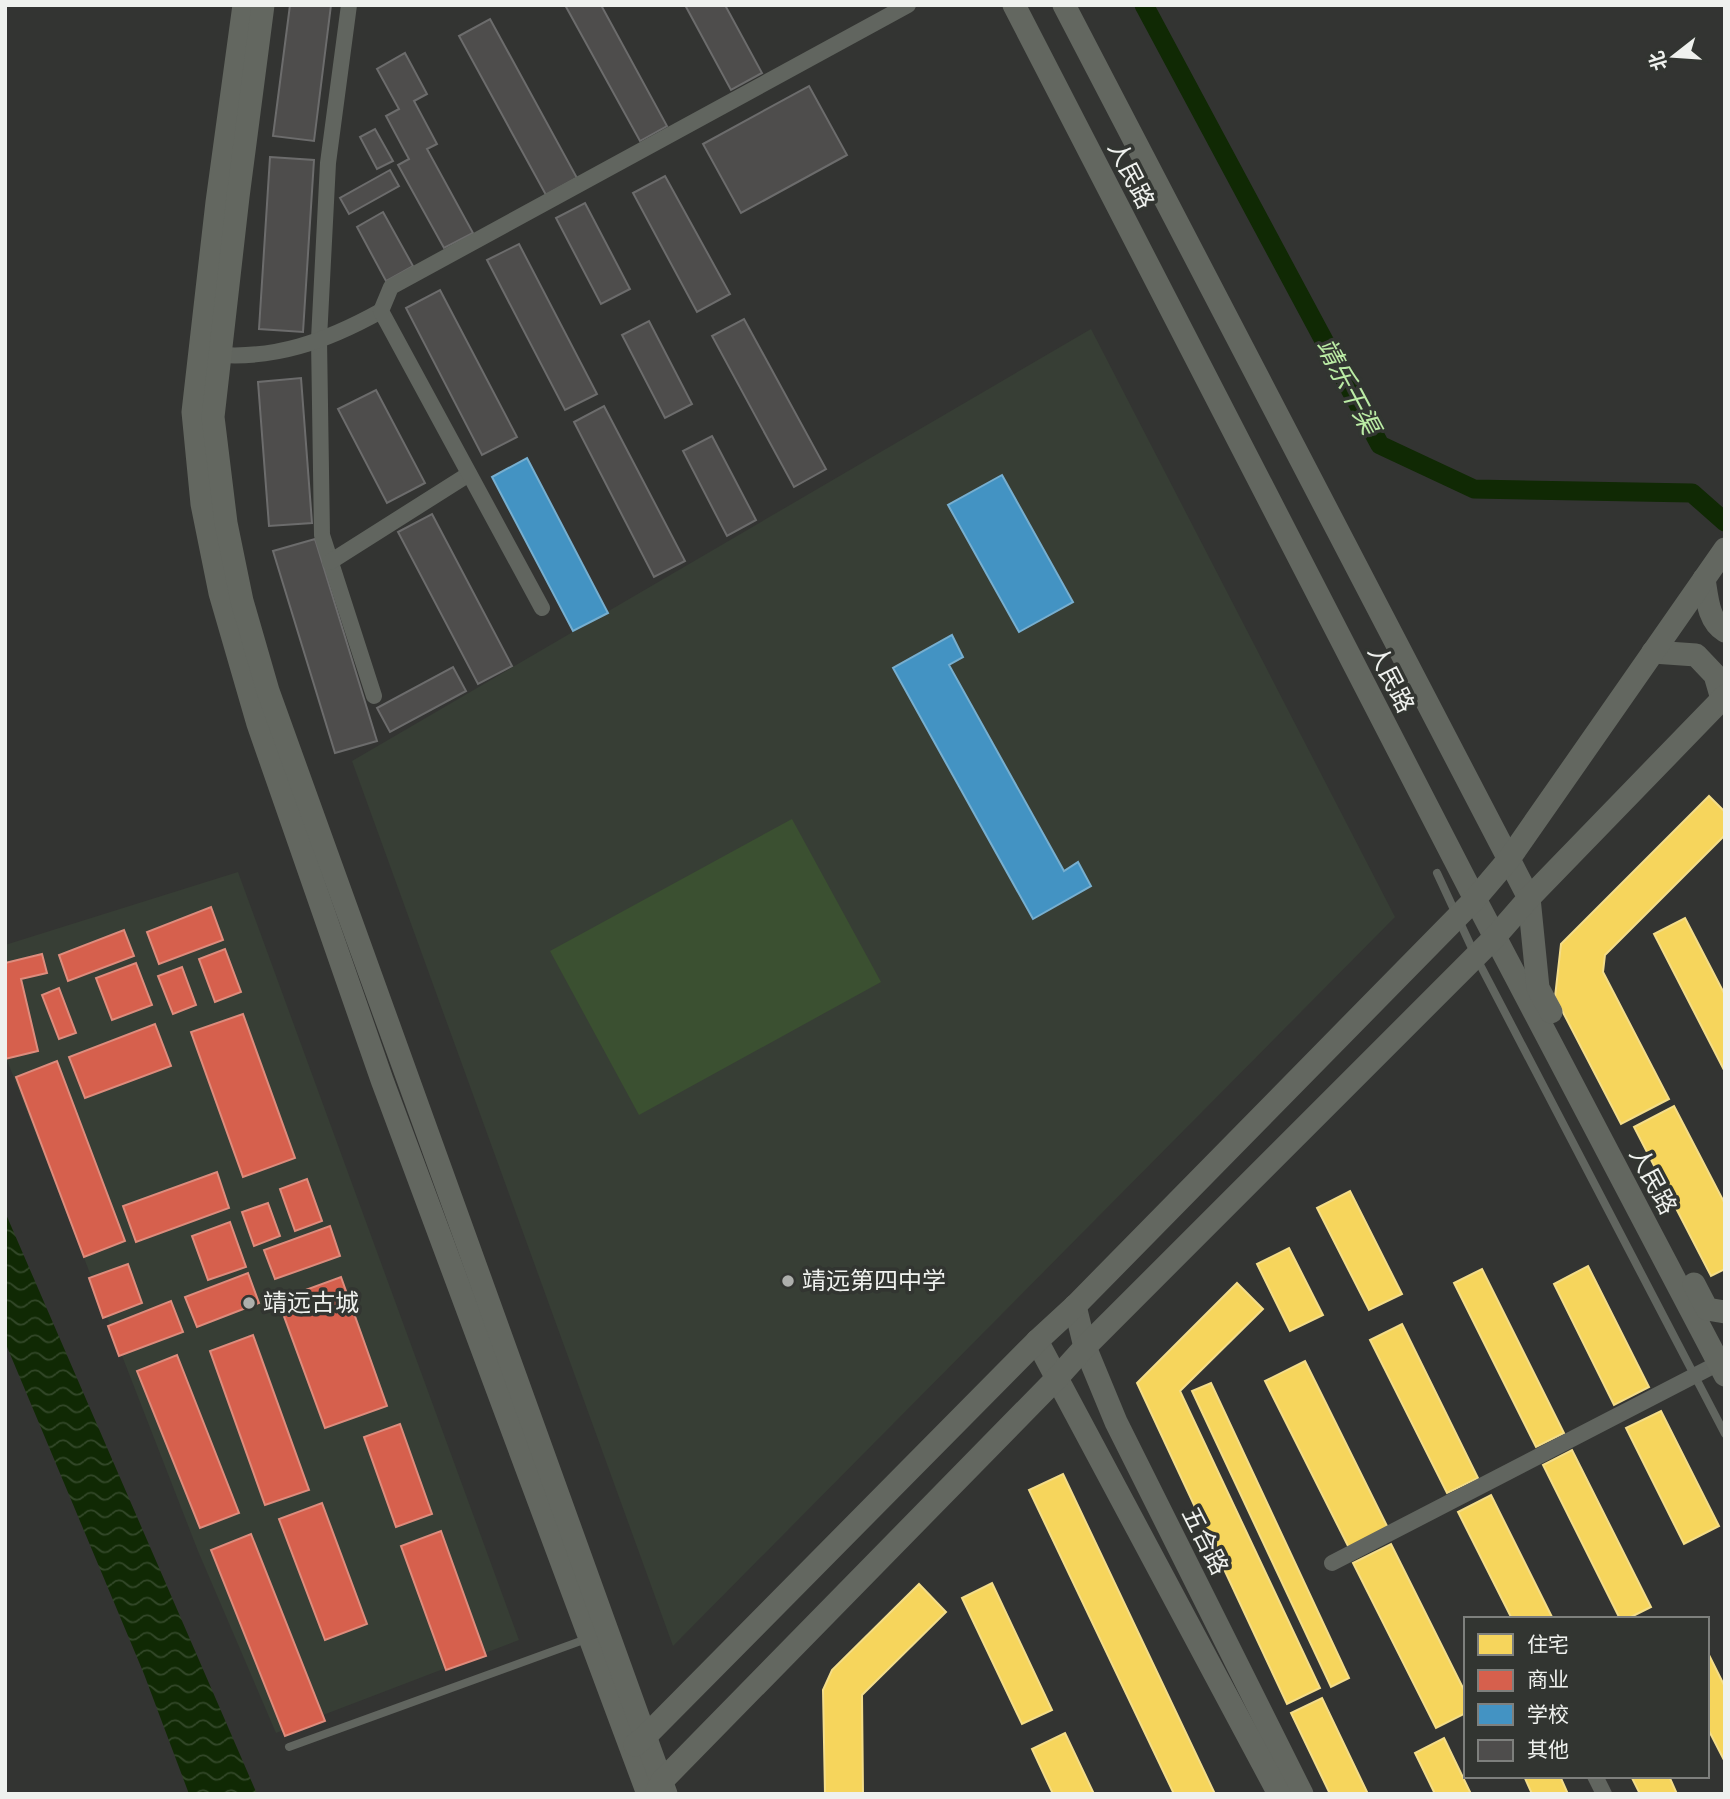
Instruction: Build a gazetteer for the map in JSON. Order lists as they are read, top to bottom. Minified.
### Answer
{"streets":{"main road":["人民路","五合路"]},"water":["靖乐干渠"],"places":["靖远第四中学","靖远古城"],"legend":["住宅","商业","学校","其他"],"north":"left"}
